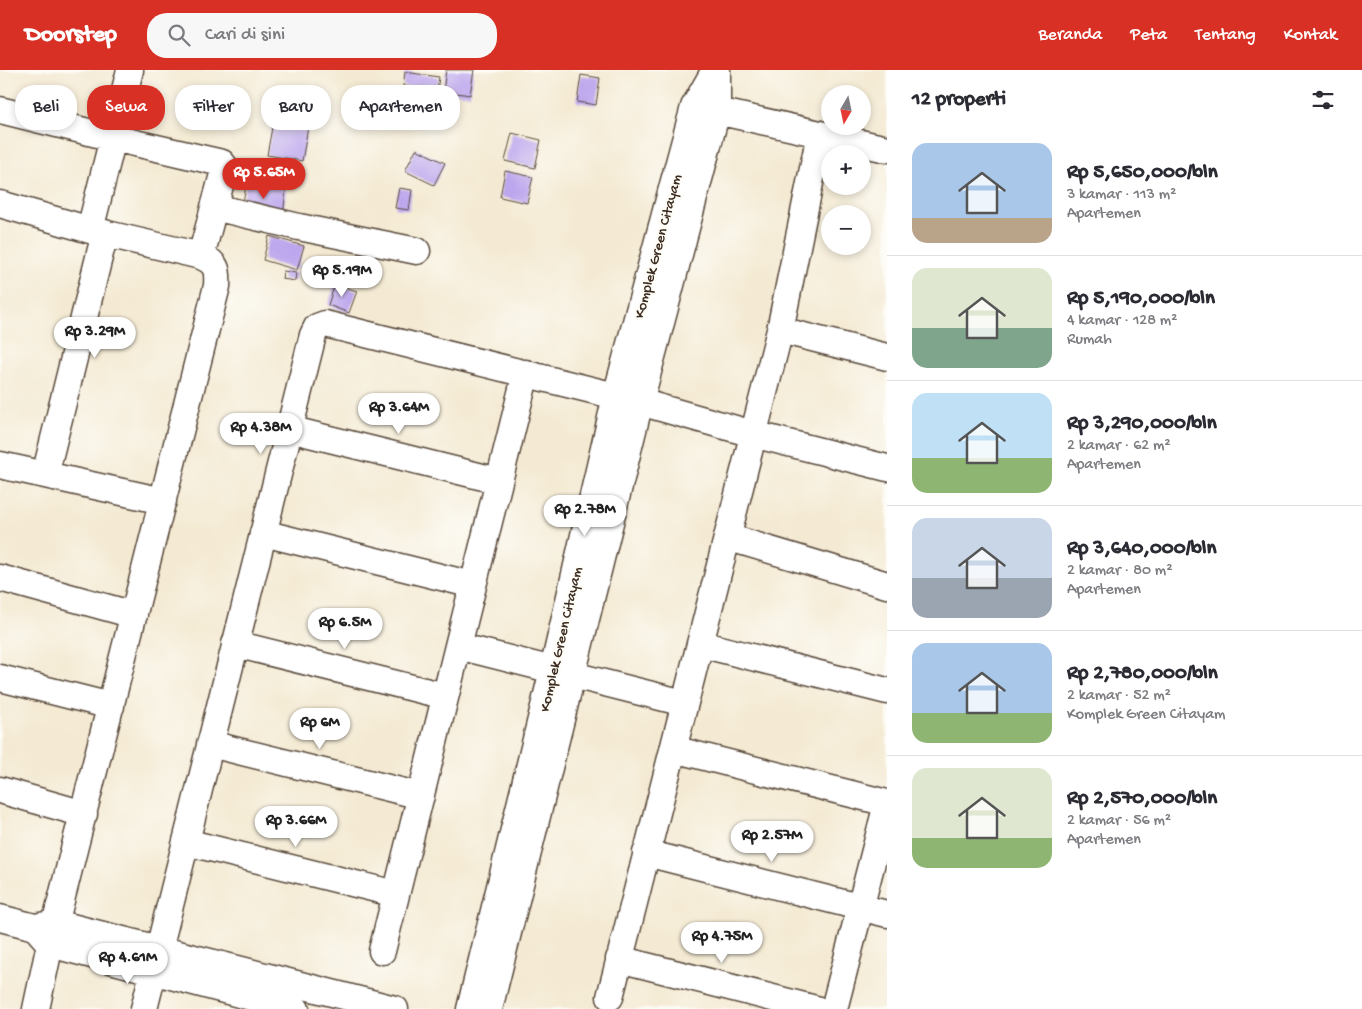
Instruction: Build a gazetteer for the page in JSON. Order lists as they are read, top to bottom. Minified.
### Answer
{"streets":{"street":["Komplek Green Citayam"]},"north":"bottom","page":{"header":"Doorstep","search":"Cari di sini","nav":["Beranda","Peta","Tentang","Kontak"],"heading":"12 properti","map_buttons":["+","−"],"chip":["Beli","Sewa","Filter","Baru","Apartemen"],"list":[{"name":"Rp 5,650,000/bln","note":"3 kamar · 113 m² · Apartemen"},{"name":"Rp 5,190,000/bln","note":"4 kamar · 128 m² · Rumah"},{"name":"Rp 3,290,000/bln","note":"2 kamar · 62 m² · Apartemen"},{"name":"Rp 3,640,000/bln","note":"2 kamar · 80 m² · Apartemen"},{"name":"Rp 2,780,000/bln","note":"2 kamar · 52 m² · Komplek Green Citayam"},{"name":"Rp 2,570,000/bln","note":"2 kamar · 56 m² · Apartemen"}],"price":["Rp 5.65M","Rp 5.19M","Rp 3.29M","Rp 3.64M","Rp 4.38M","Rp 2.78M","Rp 6.5M","Rp 6M","Rp 3.66M","Rp 2.57M","Rp 4.75M","Rp 4.61M"]}}
